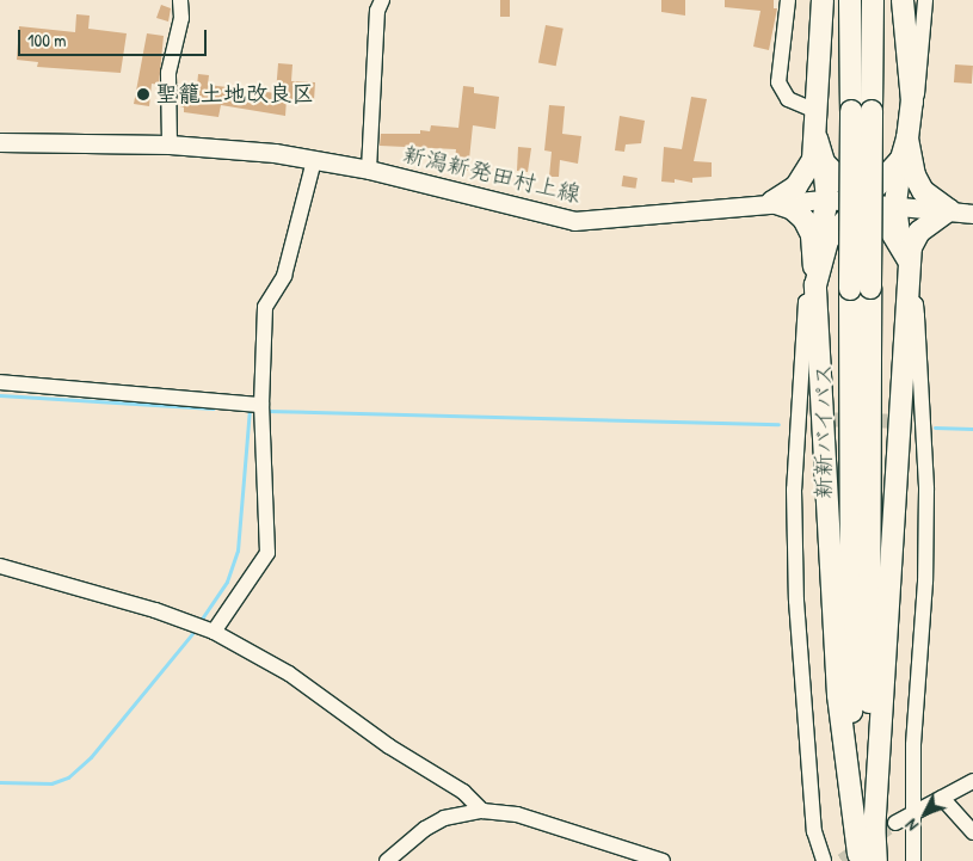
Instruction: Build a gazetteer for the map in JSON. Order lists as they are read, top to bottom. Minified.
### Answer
{"streets":{"highway":["新新バイパス"],"main road":["新潟新発田村上線"]},"places":["聖籠土地改良区"],"scale_bar":"100 m","north":"bottom left"}
